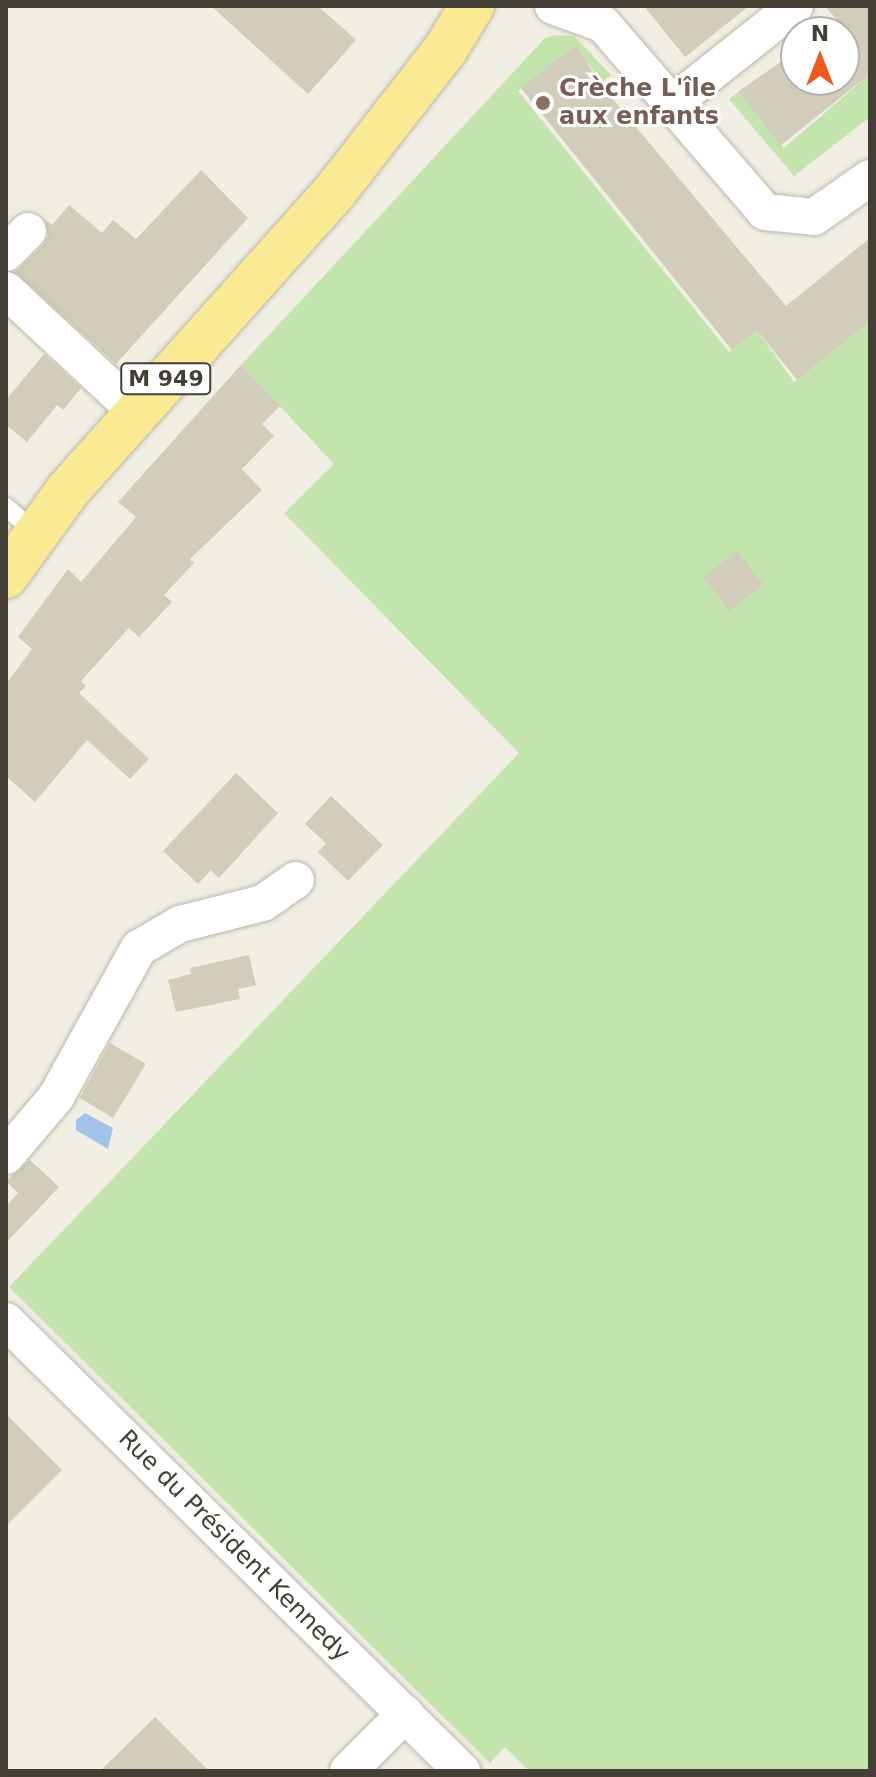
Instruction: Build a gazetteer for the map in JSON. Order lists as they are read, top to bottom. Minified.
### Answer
{"streets":{"main road":["M 949"],"street":["Rue du Président Kennedy"]},"places":["Crèche L'île aux enfants"],"north":"top"}
